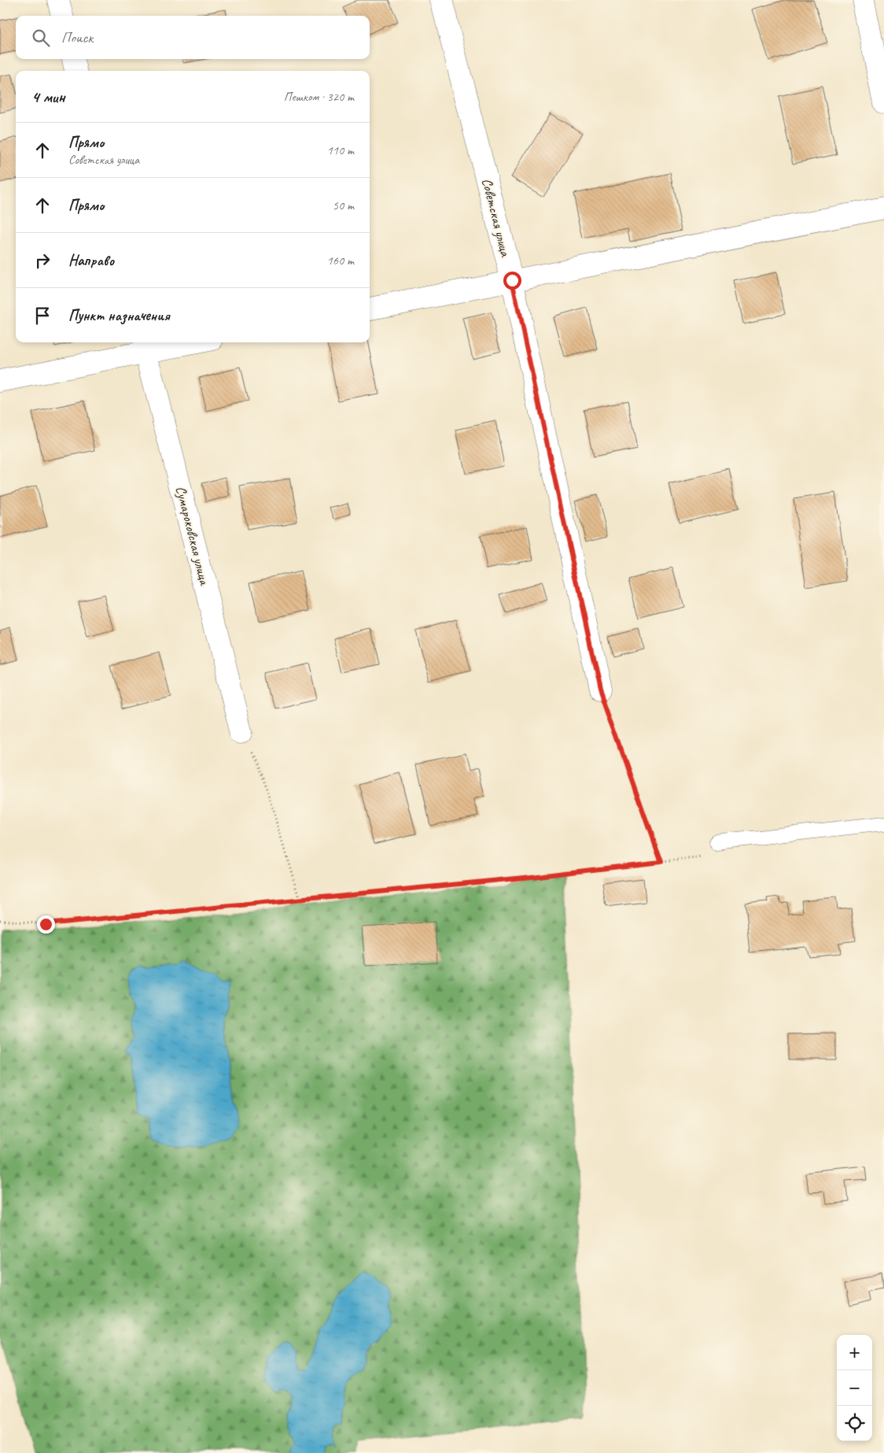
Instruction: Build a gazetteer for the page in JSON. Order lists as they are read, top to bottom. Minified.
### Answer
{"streets":{"street":["Советская улица","Сумароковская улица"]},"page":{"search":"Поиск","heading":["4 мин","Пешком · 320 m"],"list":[["Прямо","Советская улица","110 m"],["Прямо","50 m"],["Направо","160 m"],"Пункт назначения"],"map_buttons":["+","−"]}}
